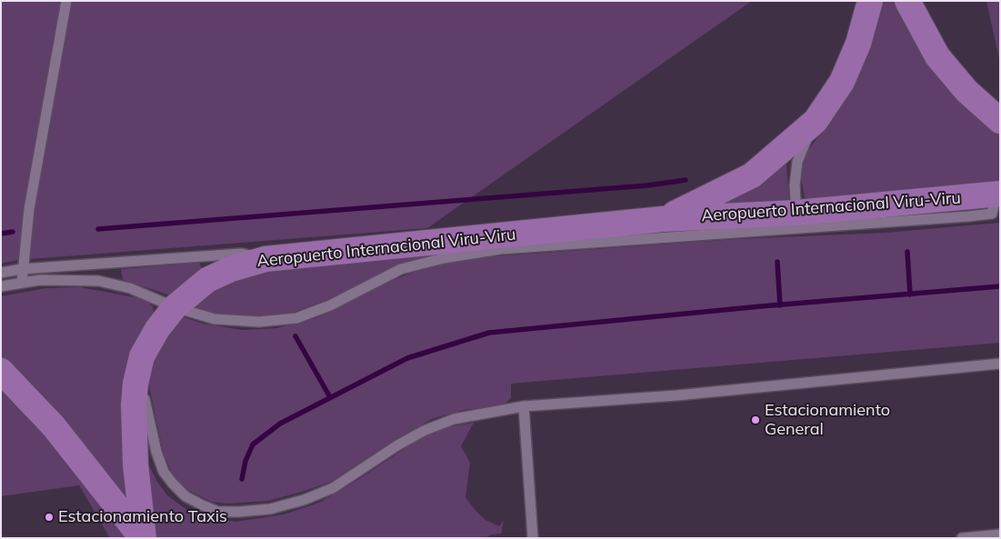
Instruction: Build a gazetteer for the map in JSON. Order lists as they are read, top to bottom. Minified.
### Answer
{"streets":{"main road":["Aeropuerto Internacional Viru-Viru"]},"places":["Estacionamiento General","Estacionamiento Taxis"]}
